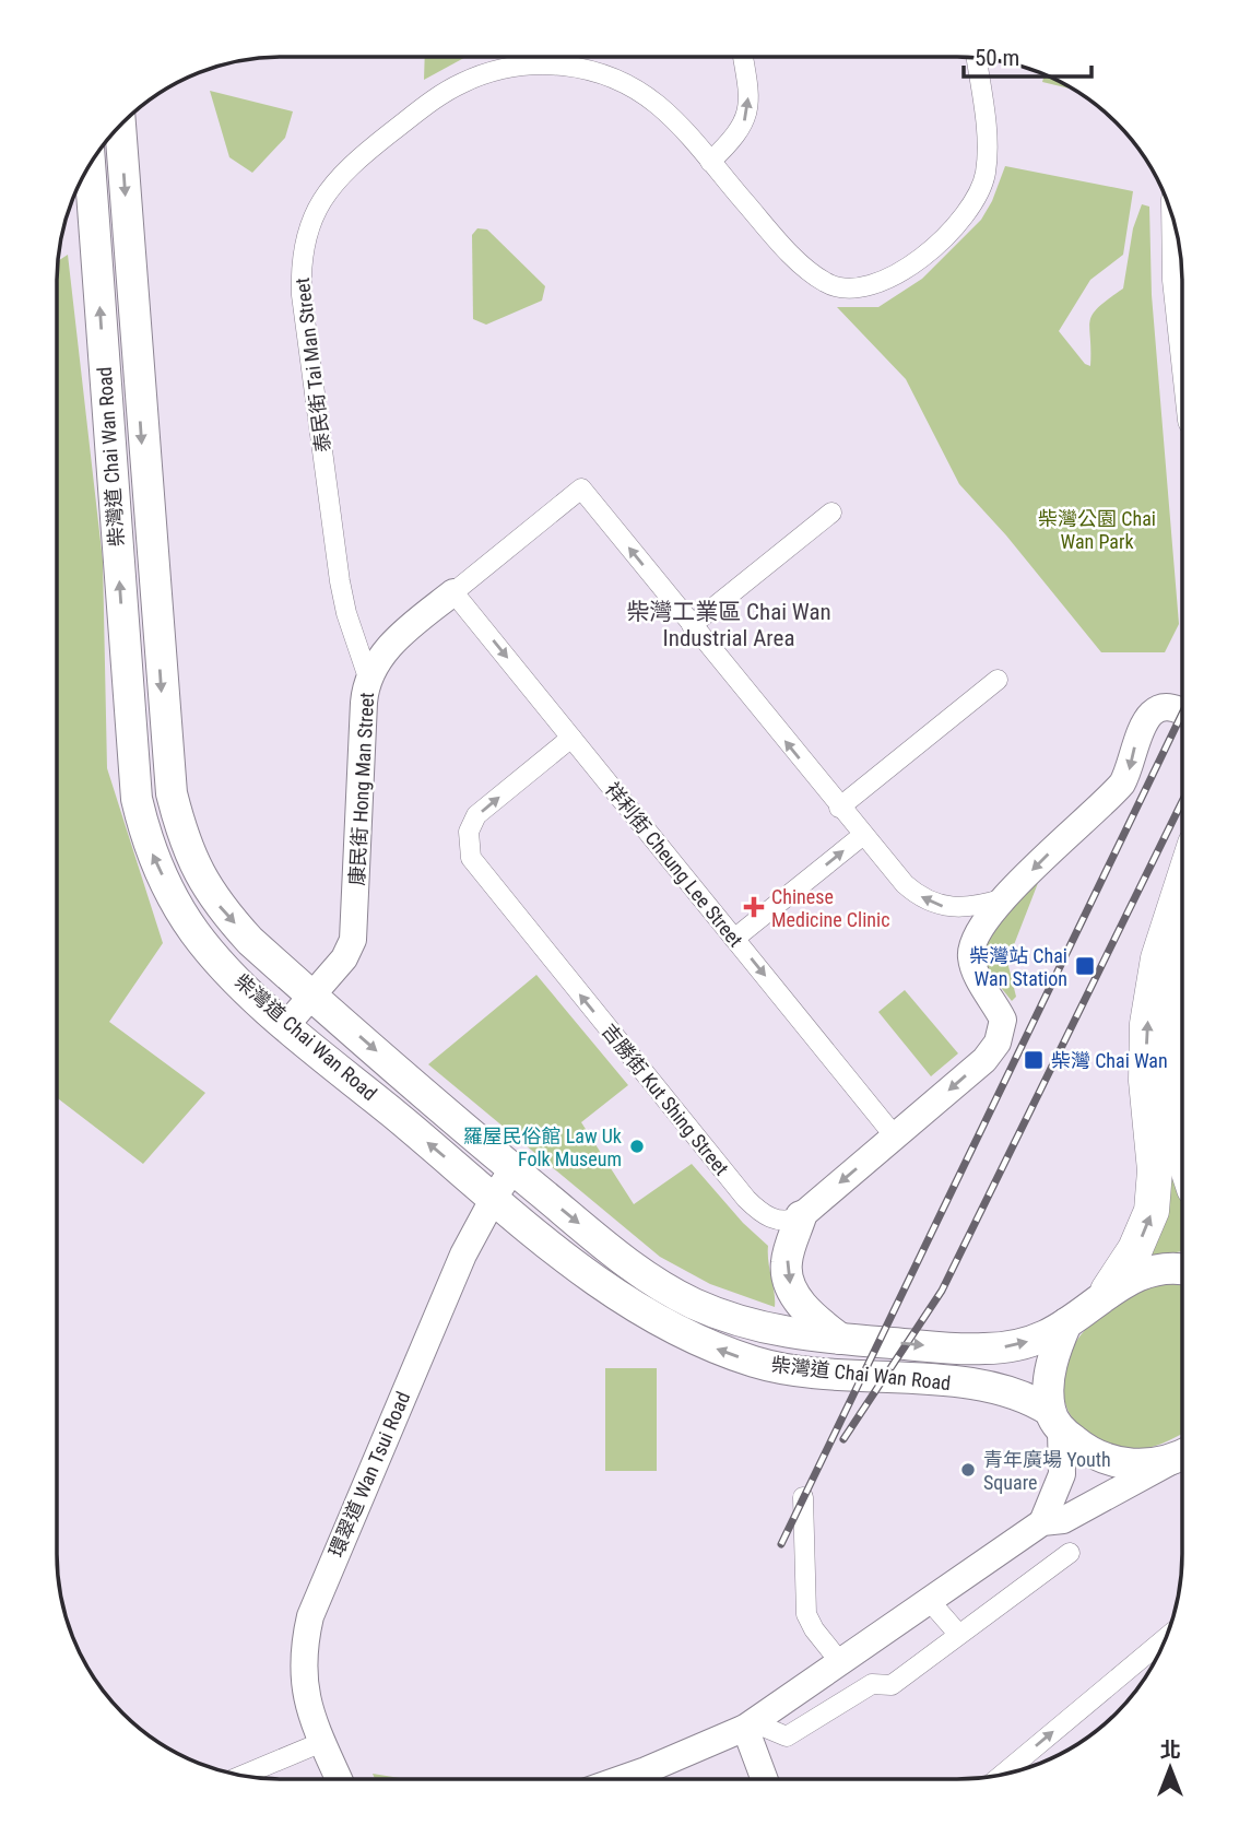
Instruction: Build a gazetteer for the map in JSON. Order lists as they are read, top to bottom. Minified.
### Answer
{"streets":{"main road":["柴灣道 Chai Wan Road"],"street":["泰民街 Tai Man Street","康民街 Hong Man Street","祥利街 Cheung Lee Street","吉勝街 Kut Shing Street","環翠道 Wan Tsui Road"]},"crossings":[["泰民街 Tai Man Street","康民街 Hong Man Street"],["柴灣道 Chai Wan Road","康民街 Hong Man Street"],["柴灣道 Chai Wan Road","環翠道 Wan Tsui Road"],["康民街 Hong Man Street","祥利街 Cheung Lee Street"],["祥利街 Cheung Lee Street","吉勝街 Kut Shing Street"]],"one_way":["祥利街 Cheung Lee Street"],"districts":["柴灣工業區 Chai Wan Industrial Area"],"parks":["柴灣公園 Chai Wan Park"],"places":{"health":["Chinese Medicine Clinic"],"transit":["柴灣站 Chai Wan Station","柴灣 Chai Wan"],"other":["羅屋民俗館 Law Uk Folk Museum","青年廣場 Youth Square"]},"scale_bar":"50 m","north":"top"}
